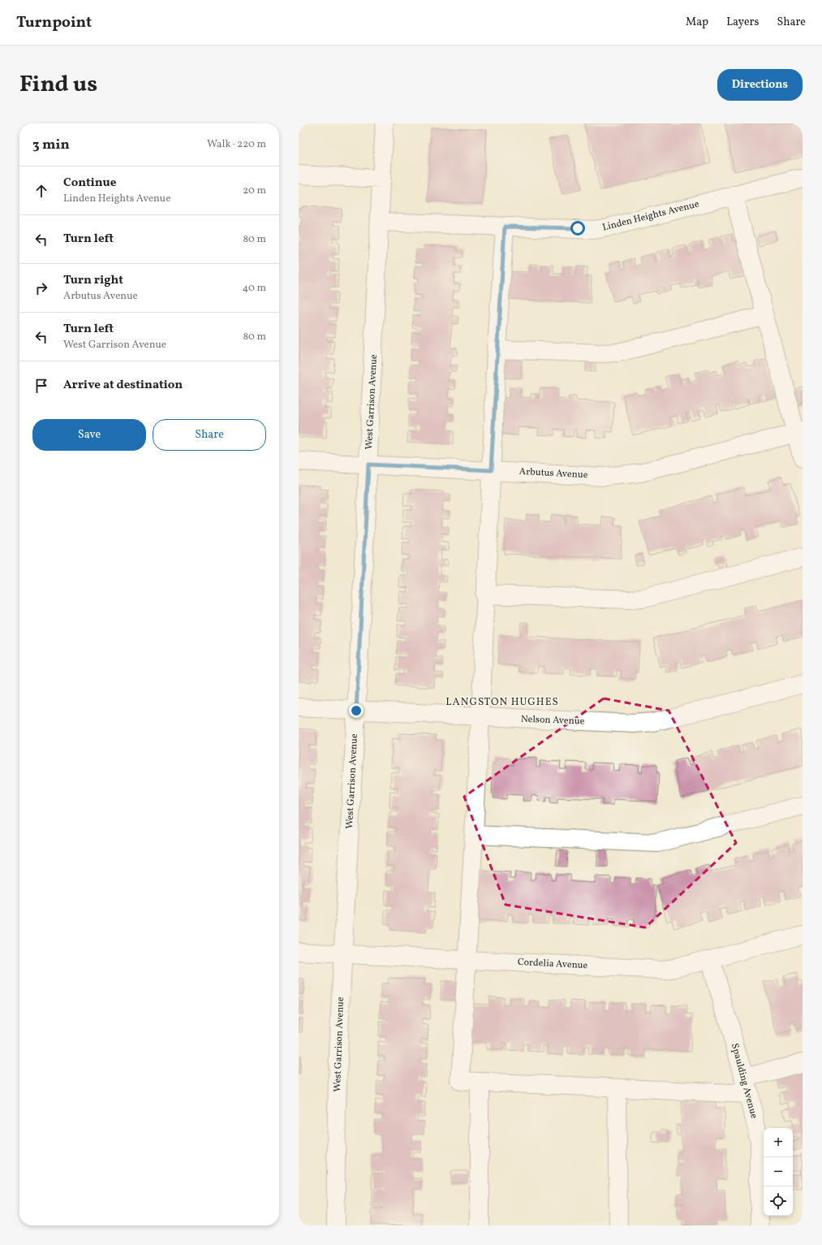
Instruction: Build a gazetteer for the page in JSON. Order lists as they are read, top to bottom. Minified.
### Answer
{"streets":{"street":["Linden Heights Avenue","West Garrison Avenue","Arbutus Avenue","Nelson Avenue","Cordelia Avenue","Spaulding Avenue"]},"crossings":[["Linden Heights Avenue","West Garrison Avenue"],["West Garrison Avenue","Arbutus Avenue"],["West Garrison Avenue","Nelson Avenue"],["West Garrison Avenue","Cordelia Avenue"],["Cordelia Avenue","Spaulding Avenue"]],"districts":["LANGSTON HUGHES"],"page":{"header":"Turnpoint","nav":["Map","Layers","Share"],"title":"Find us","buttons":["Directions",["Save","Share"]],"heading":["3 min","Walk · 220 m"],"list":[["Continue","Linden Heights Avenue","20 m"],["Turn left","80 m"],["Turn right","Arbutus Avenue","40 m"],["Turn left","West Garrison Avenue","80 m"],"Arrive at destination"],"map_buttons":["+","−"]}}
